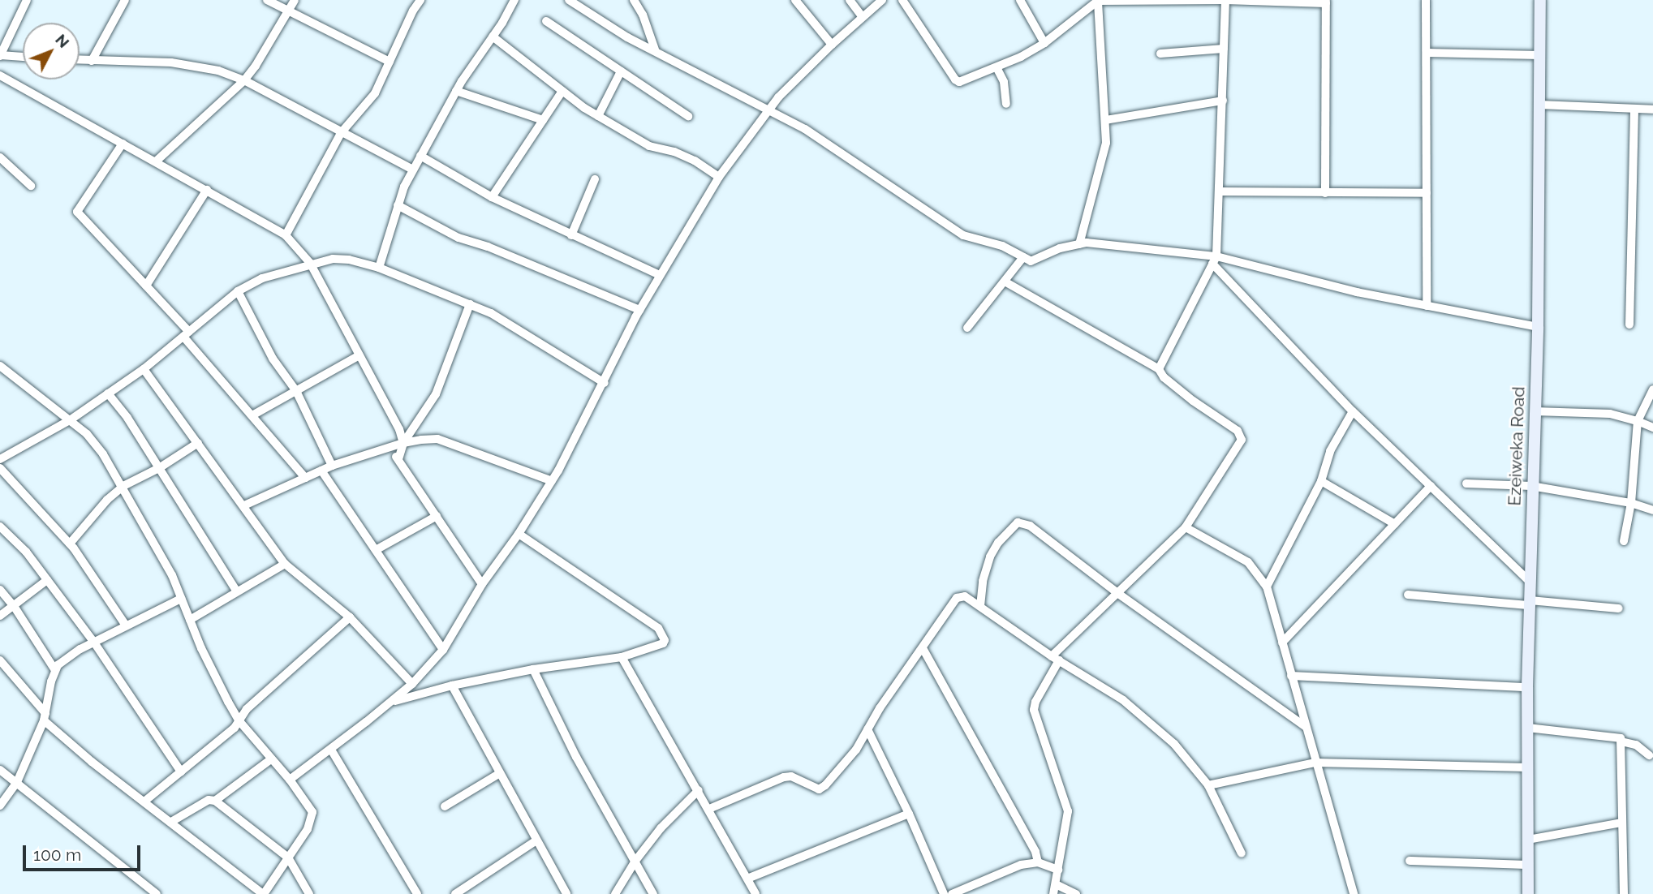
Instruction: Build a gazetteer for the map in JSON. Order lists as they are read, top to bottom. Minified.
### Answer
{"streets":{"main road":["Ezeiweka Road"]},"scale_bar":"100 m","north":"top right"}
